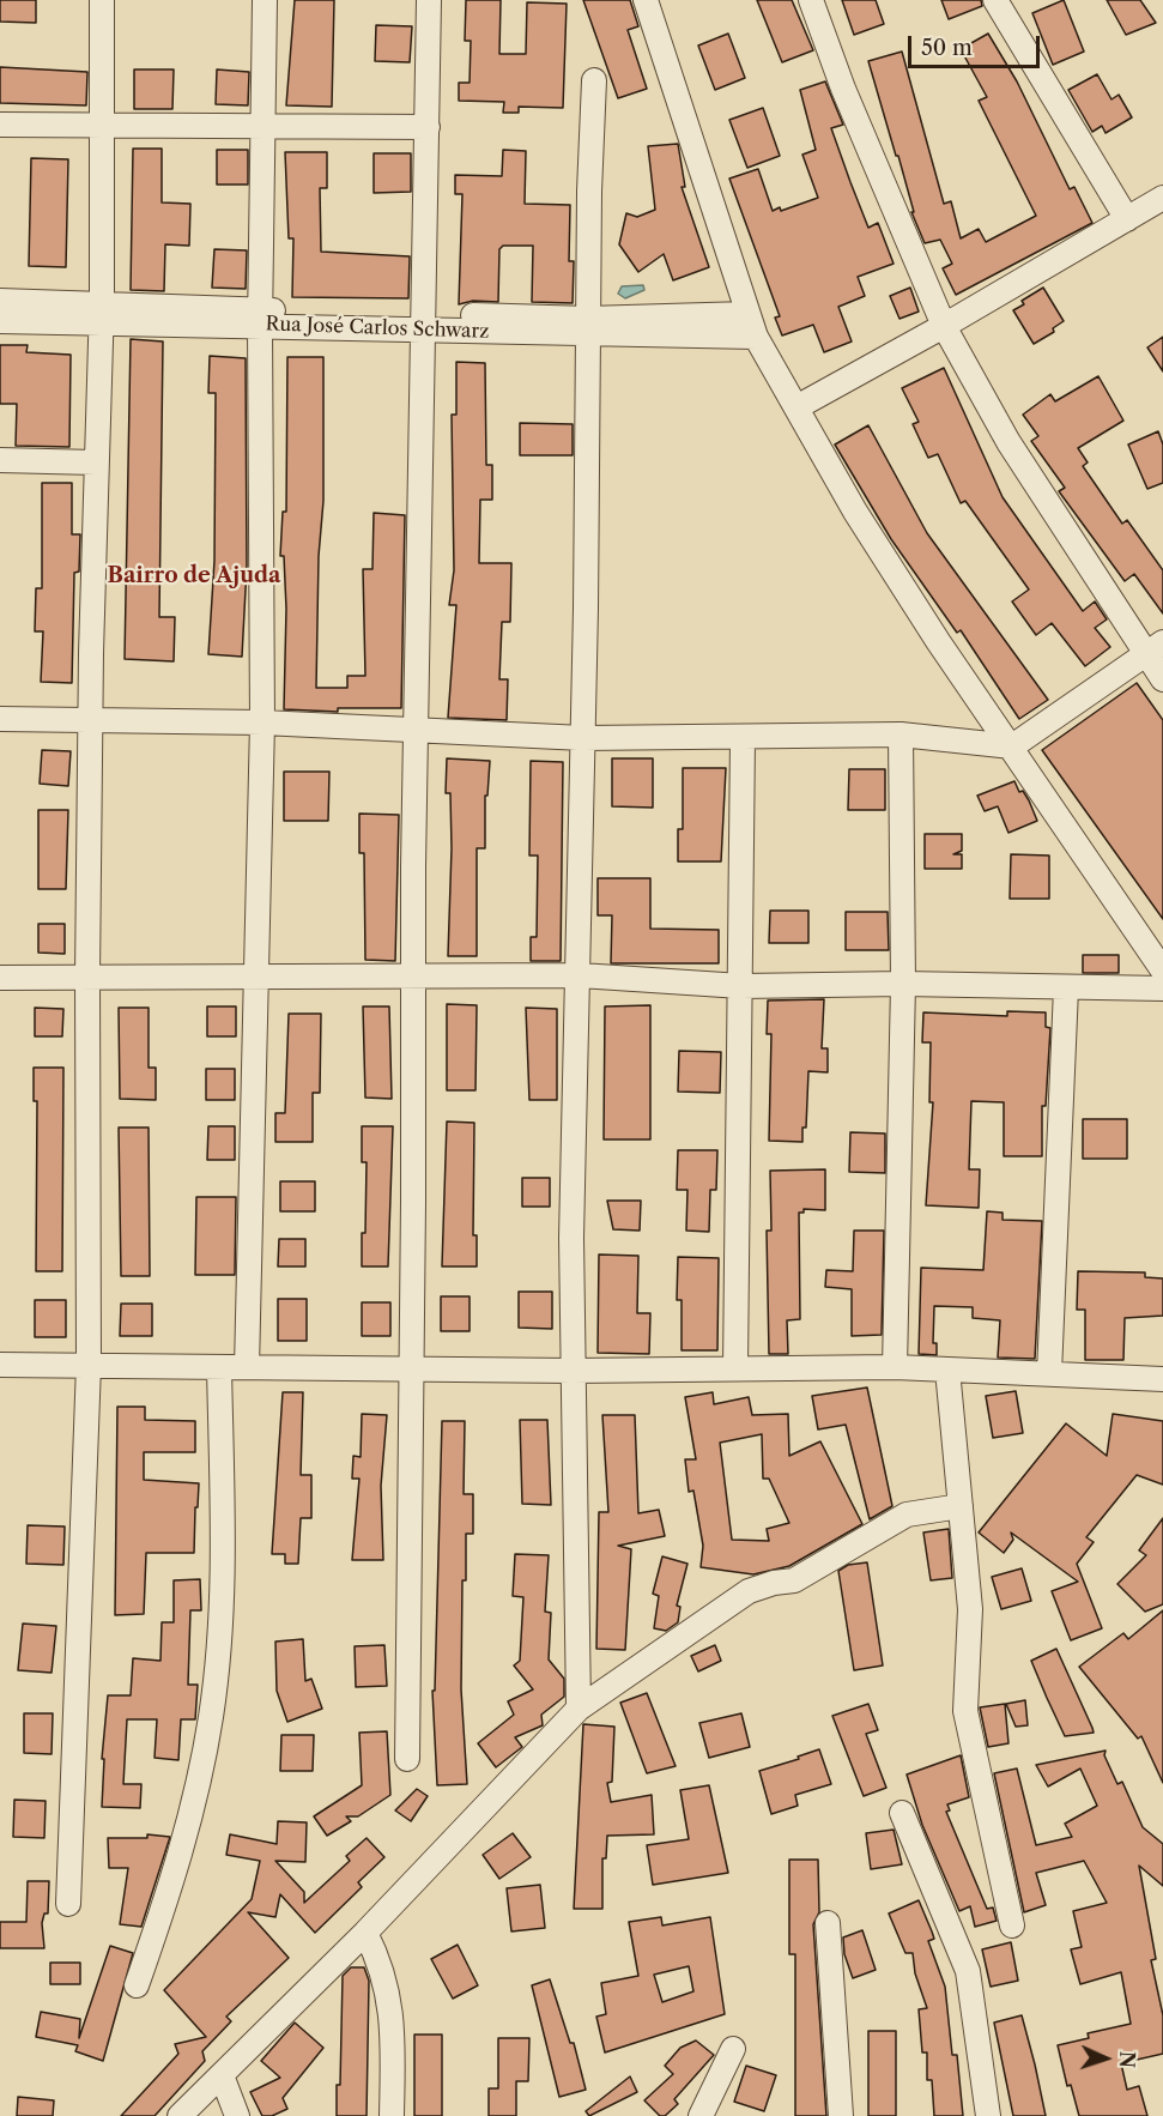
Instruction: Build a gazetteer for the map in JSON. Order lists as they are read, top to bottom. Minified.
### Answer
{"streets":{"street":["Rua José Carlos Schwarz"]},"districts":["Bairro de Ajuda"],"scale_bar":"50 m","north":"right"}
